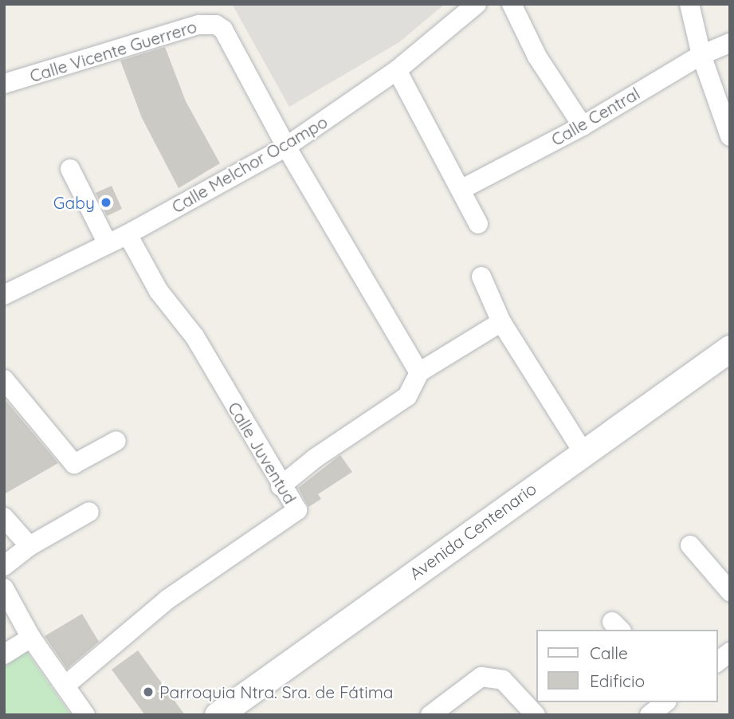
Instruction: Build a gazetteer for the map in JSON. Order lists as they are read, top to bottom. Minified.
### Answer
{"streets":{"main road":["Avenida Centenario"],"street":["Calle Vicente Guerrero","Calle Central","Calle Melchor Ocampo","Calle Juventud"]},"crossings":[["Calle Vicente Guerrero","Calle Melchor Ocampo"],["Calle Melchor Ocampo","Calle Juventud"]],"places":["Gaby","Parroquia Ntra. Sra. de Fátima"],"legend":["Calle","Edificio"]}
